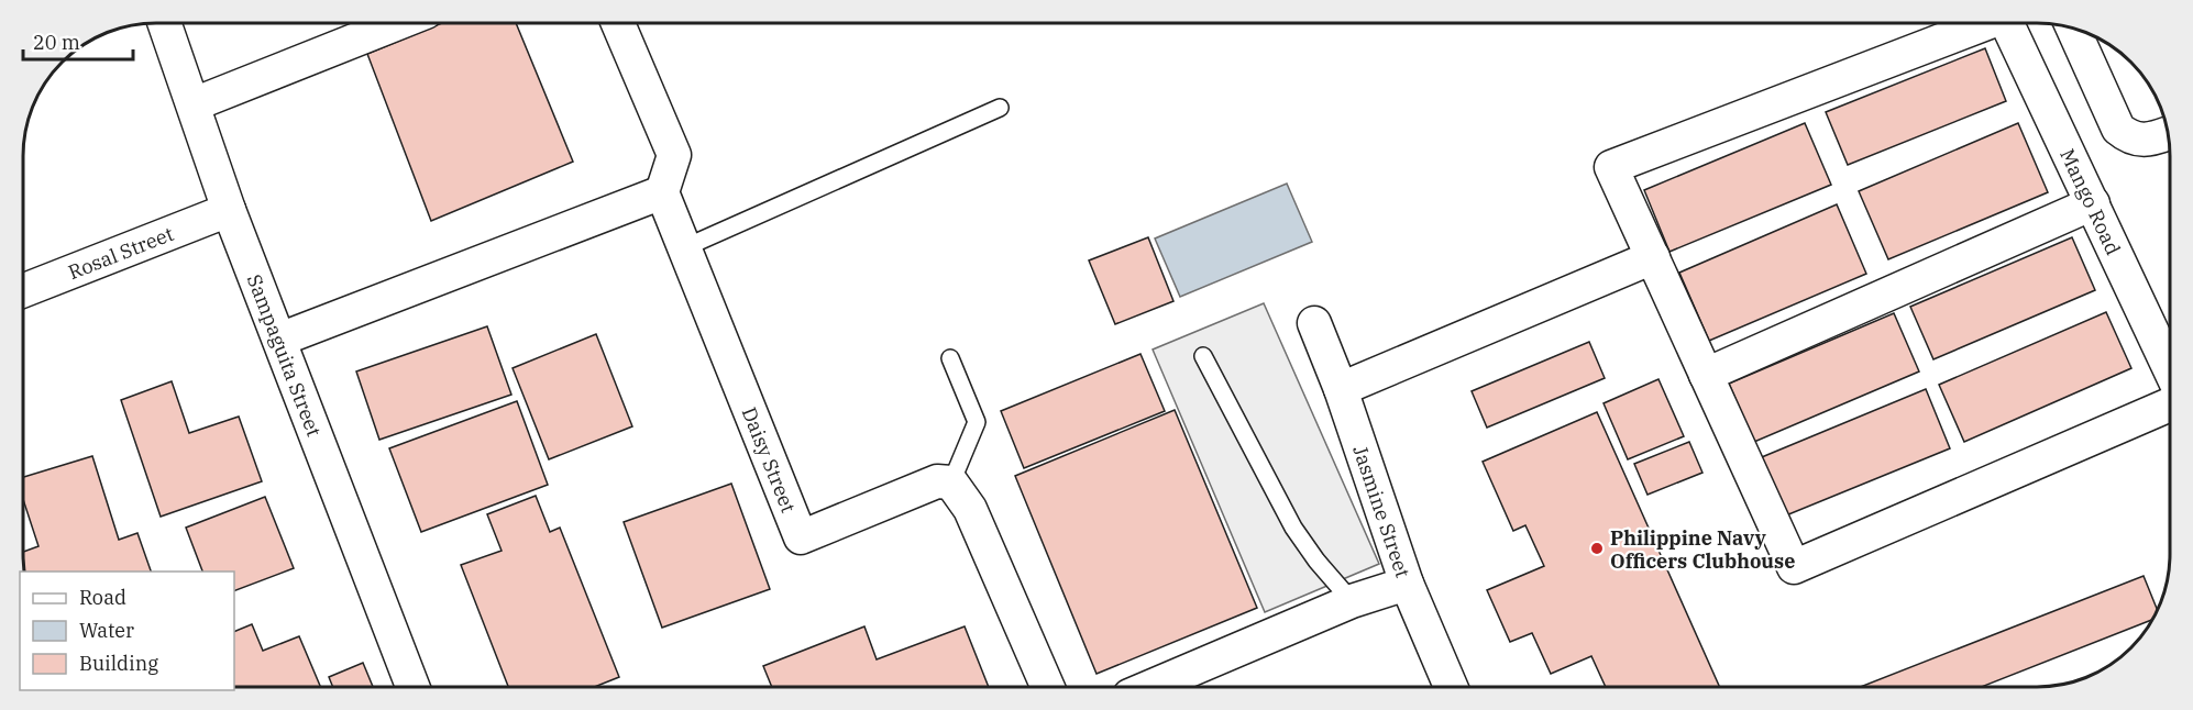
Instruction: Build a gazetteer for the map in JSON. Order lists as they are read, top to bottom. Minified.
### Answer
{"streets":{"street":["Mango Road","Rosal Street","Sampaguita Street","Daisy Street","Jasmine Street"]},"crossings":[["Rosal Street","Sampaguita Street"]],"places":["Philippine Navy Officers Clubhouse"],"legend":["Road","Water","Building"],"scale_bar":"20 m"}
